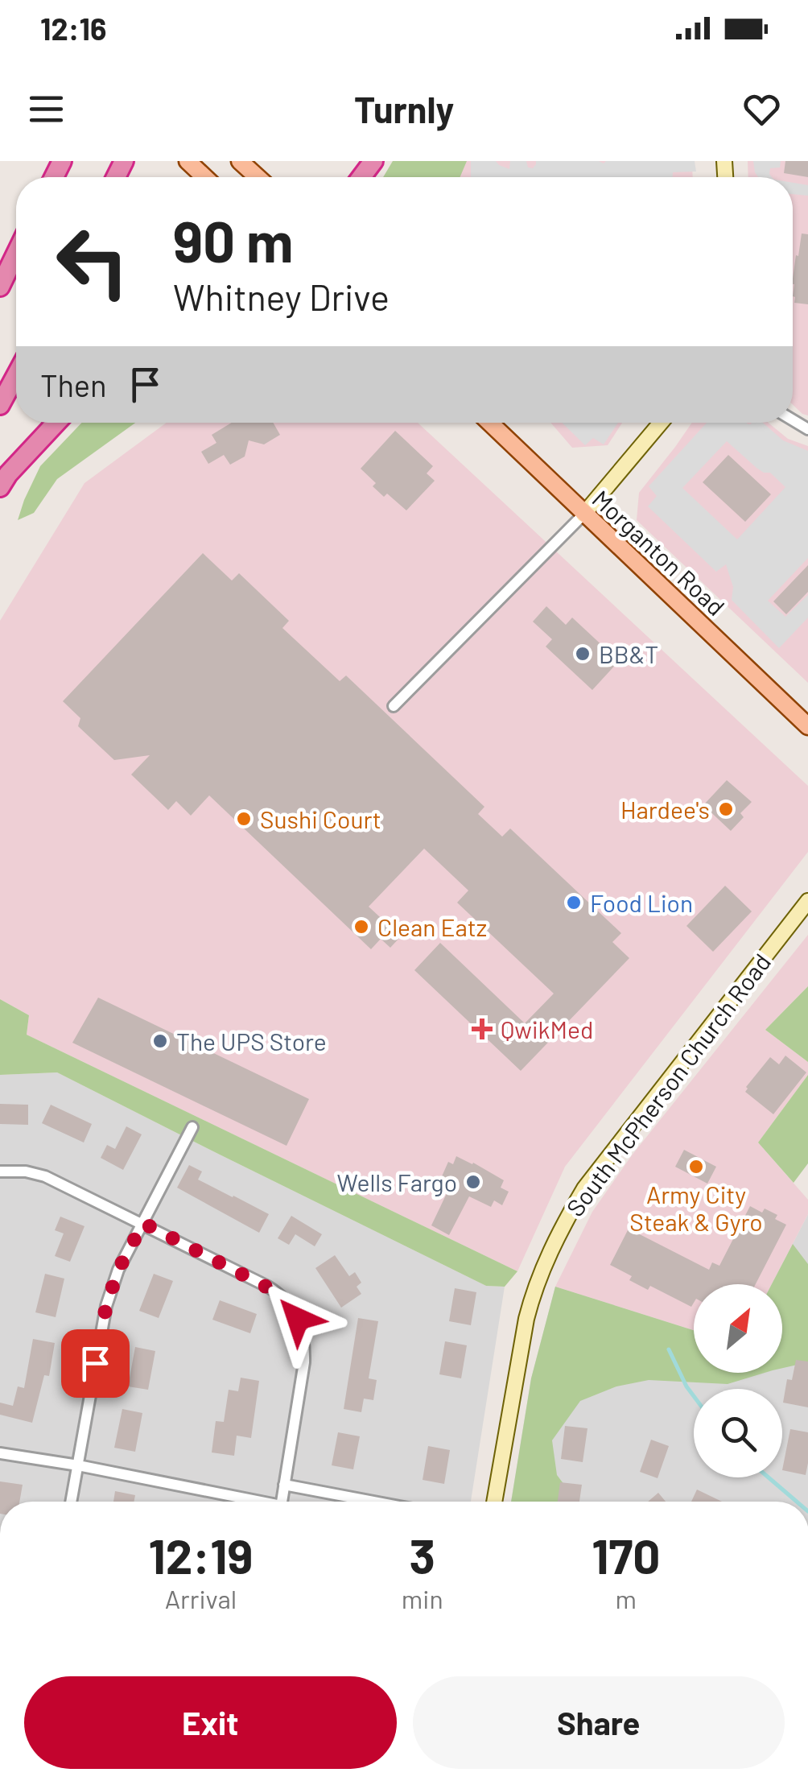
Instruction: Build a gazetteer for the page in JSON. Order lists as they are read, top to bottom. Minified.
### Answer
{"streets":{"main road":["Morganton Road","South McPherson Church Road"]},"places":{"other":["BB&T","Hardee's","Sushi Court","Food Lion","Clean Eatz","The UPS Store","Army City Steak & Gyro","Wells Fargo"],"health":["QwikMed"]},"north":"top right","page":{"status":"12:16","header":"Turnly","turn":["90 m","Whitney Drive"],"then":"Then","eta":["12:19","Arrival","3","min","170","m"],"buttons":["Exit","Share"]}}
